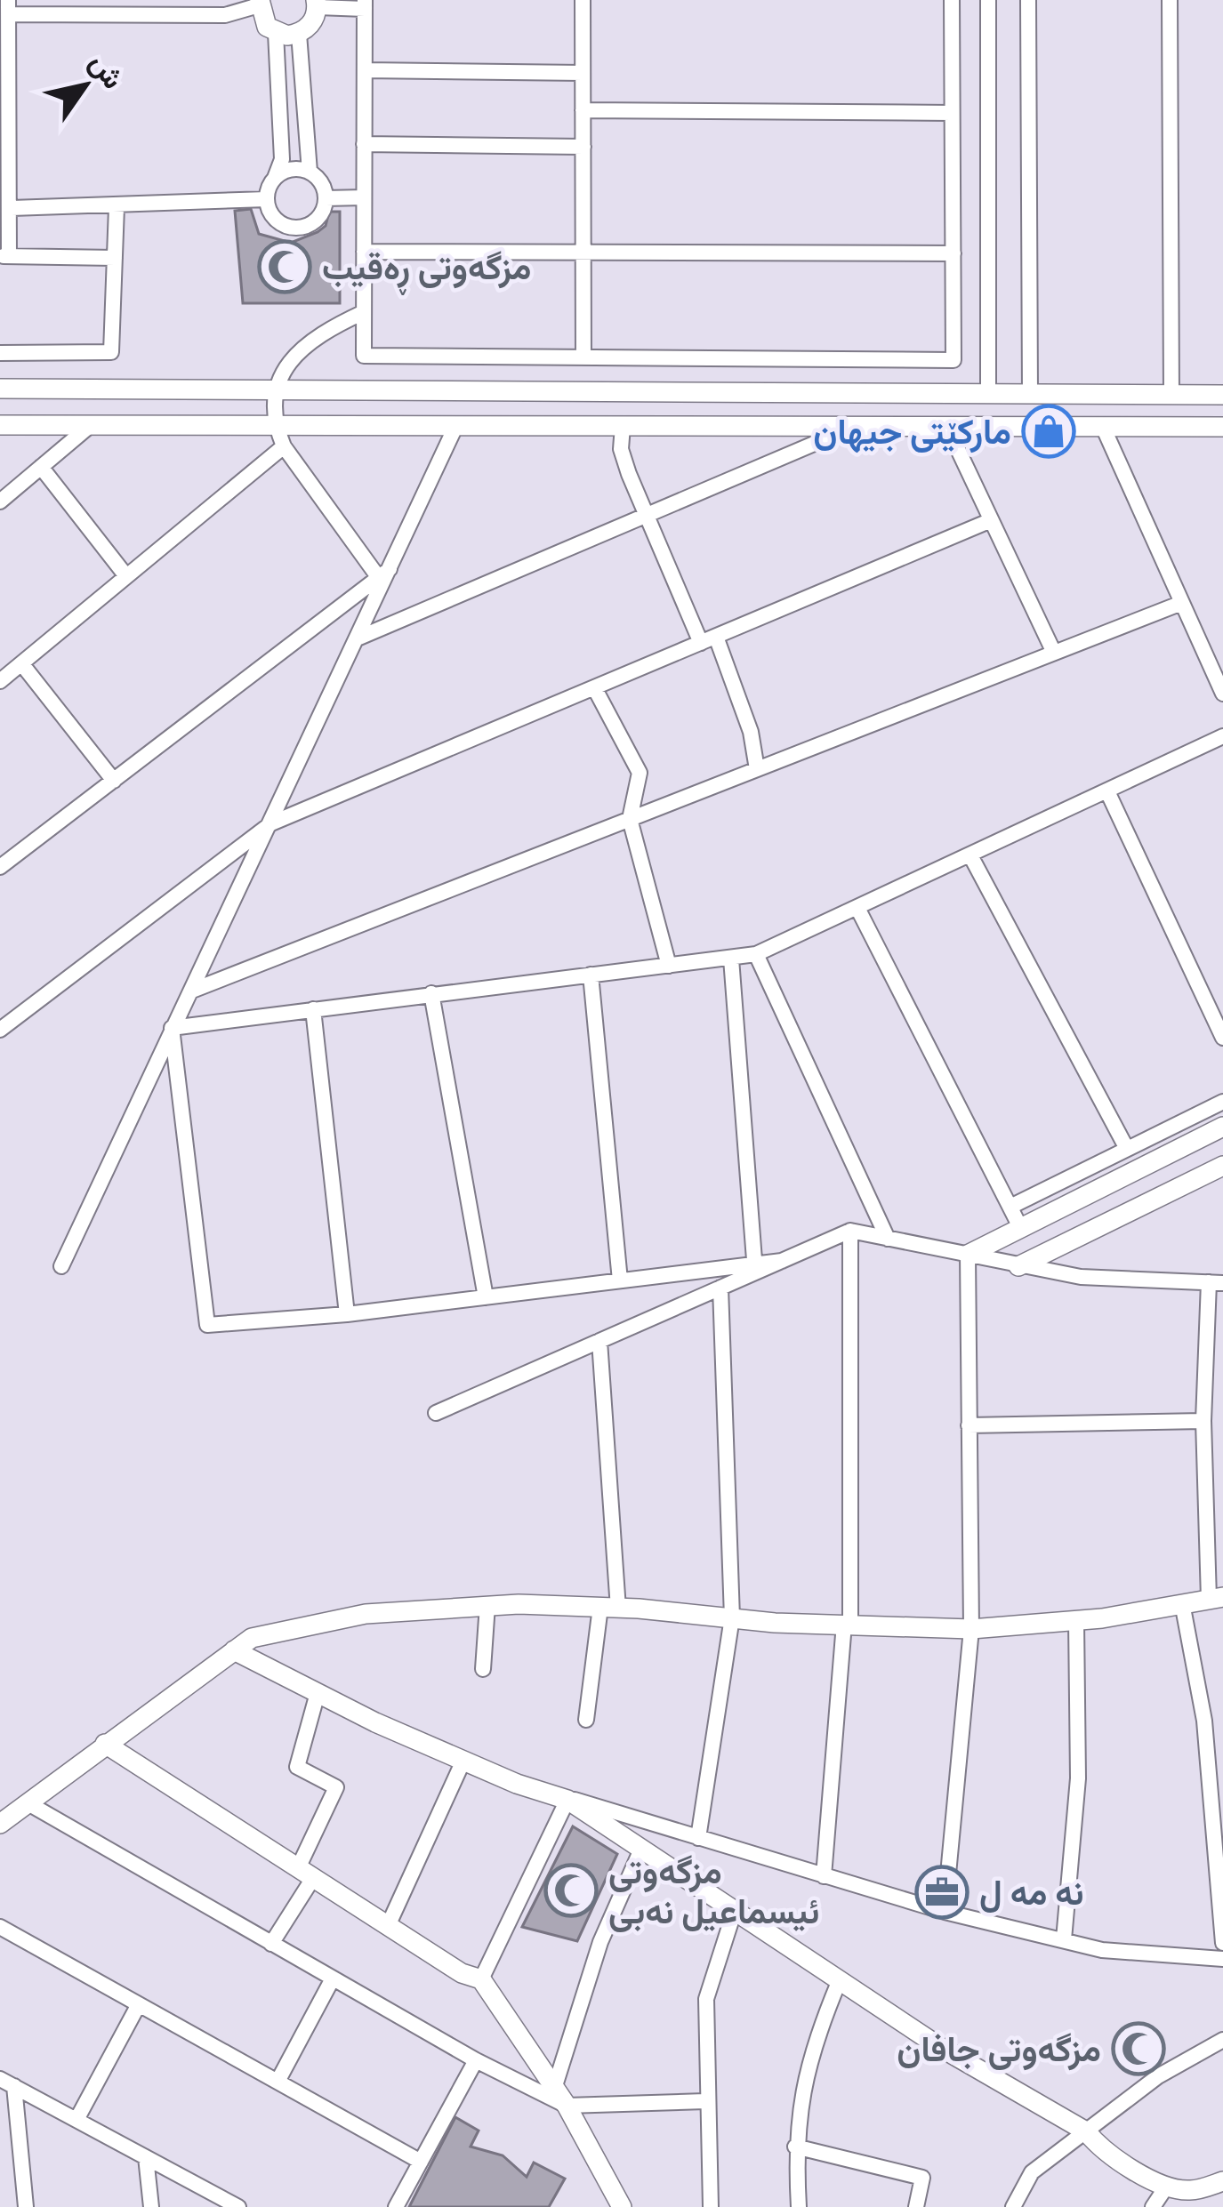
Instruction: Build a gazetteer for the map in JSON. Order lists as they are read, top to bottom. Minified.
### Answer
{"places":{"mosque":["مزگەوتی ڕەقیب","مزگەوتی ئیسماعیل نەبی","مزگەوتی جافان"],"shop":["مارکێتی جیهان"],"office":["نه مه ل"]},"north":"top right"}
